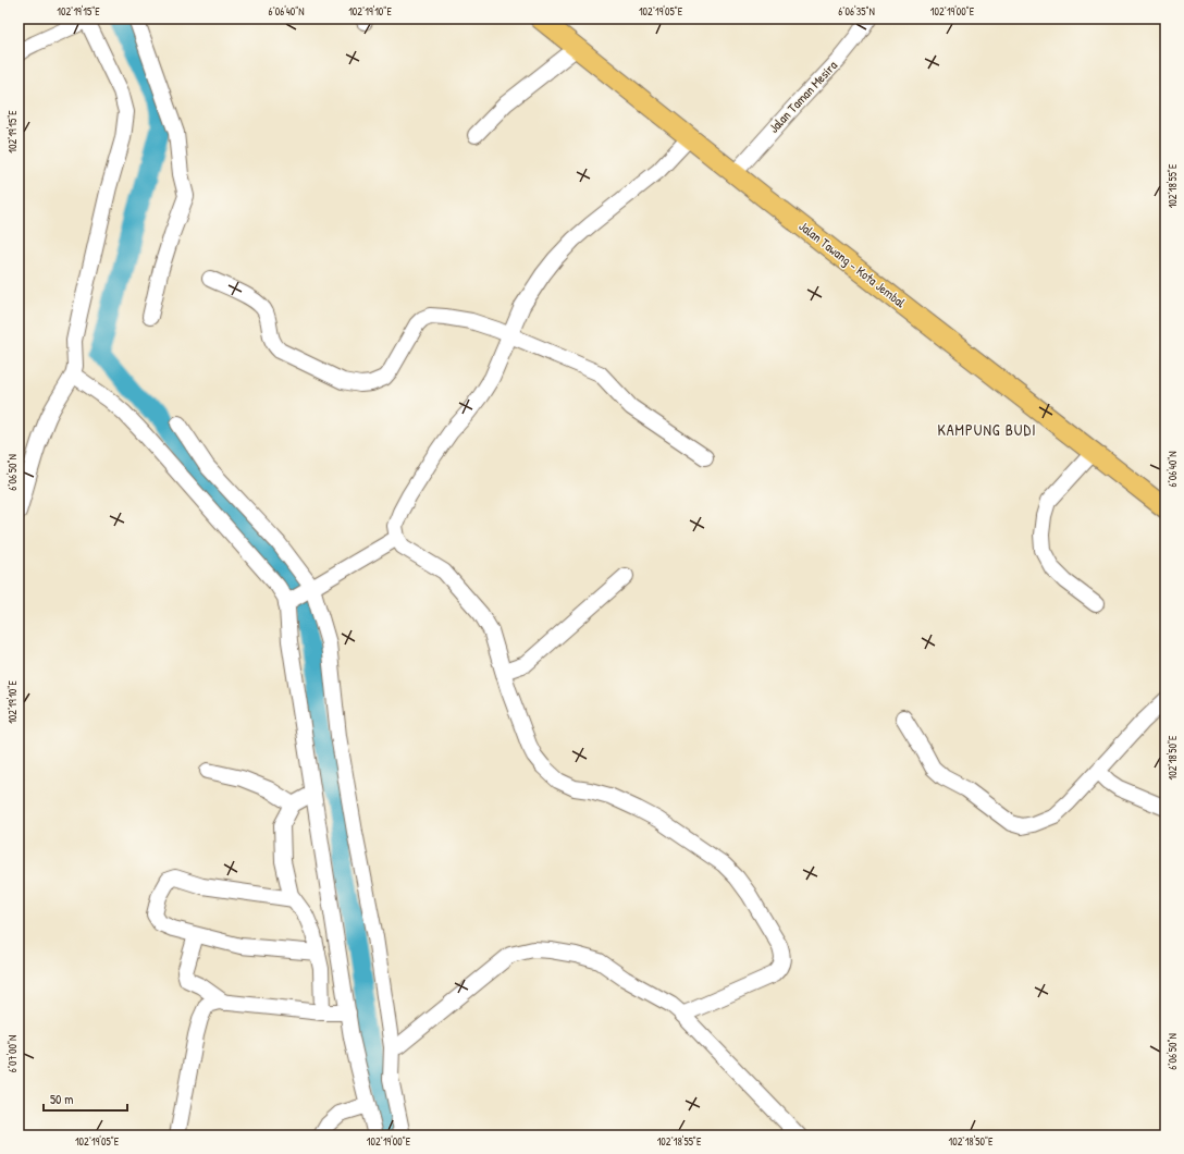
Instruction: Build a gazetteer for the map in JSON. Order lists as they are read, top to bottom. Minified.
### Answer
{"streets":{"main road":["Jalan Tawang - Kota Jembal"],"street":["Jalan Taman Mesira"]},"crossings":[["Jalan Taman Mesira","Jalan Tawang - Kota Jembal"]],"districts":["KAMPUNG BUDI"],"scale_bar":"50 m","coordinates":["102°19'15\"E","6°06'40\"N","102°19'10\"E","102°19'05\"E","6°06'35\"N","102°19'00\"E","102°18'55\"E","6°06'50\"N","102°18'50\"E","6°07'00\"N"]}
